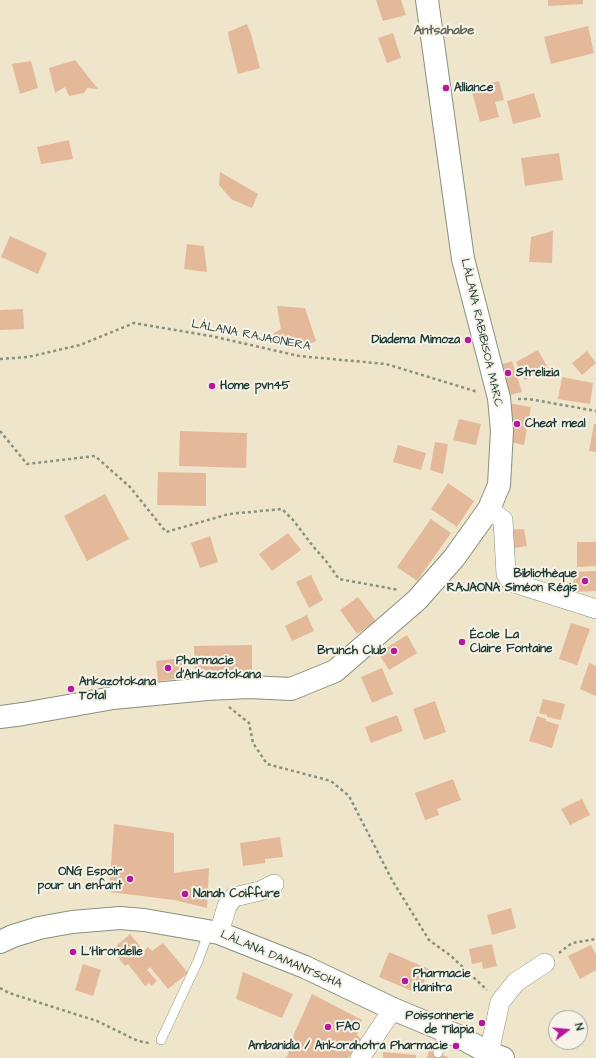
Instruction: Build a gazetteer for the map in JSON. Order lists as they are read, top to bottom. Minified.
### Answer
{"streets":{"street":["LÀLANA RABIBISOA MARC","LÀLANA DAMANTSOHA"],"path":["LÀLANA RAJAONERA"]},"crossings":[["LÀLANA RABIBISOA MARC","LÀLANA RAJAONERA"]],"districts":["Antsahabe"],"places":["Alliance","Diadema Mimoza","Strelizia","Home pvn45","Cheat meal","Bibliothèque RAJAONA Siméon Régis","École La Claire Fontaine","Brunch Club","Pharmacie d'Ankazotokana","Ankazotokana Total","ONG Espoir pour un enfant","Nanah Coiffure","L'Hirondelle","Pharmacie Hanitra","Poissonnerie de Tilapia","FAO","Ambanidia / Ankorahotra Pharmacie"],"north":"right"}
